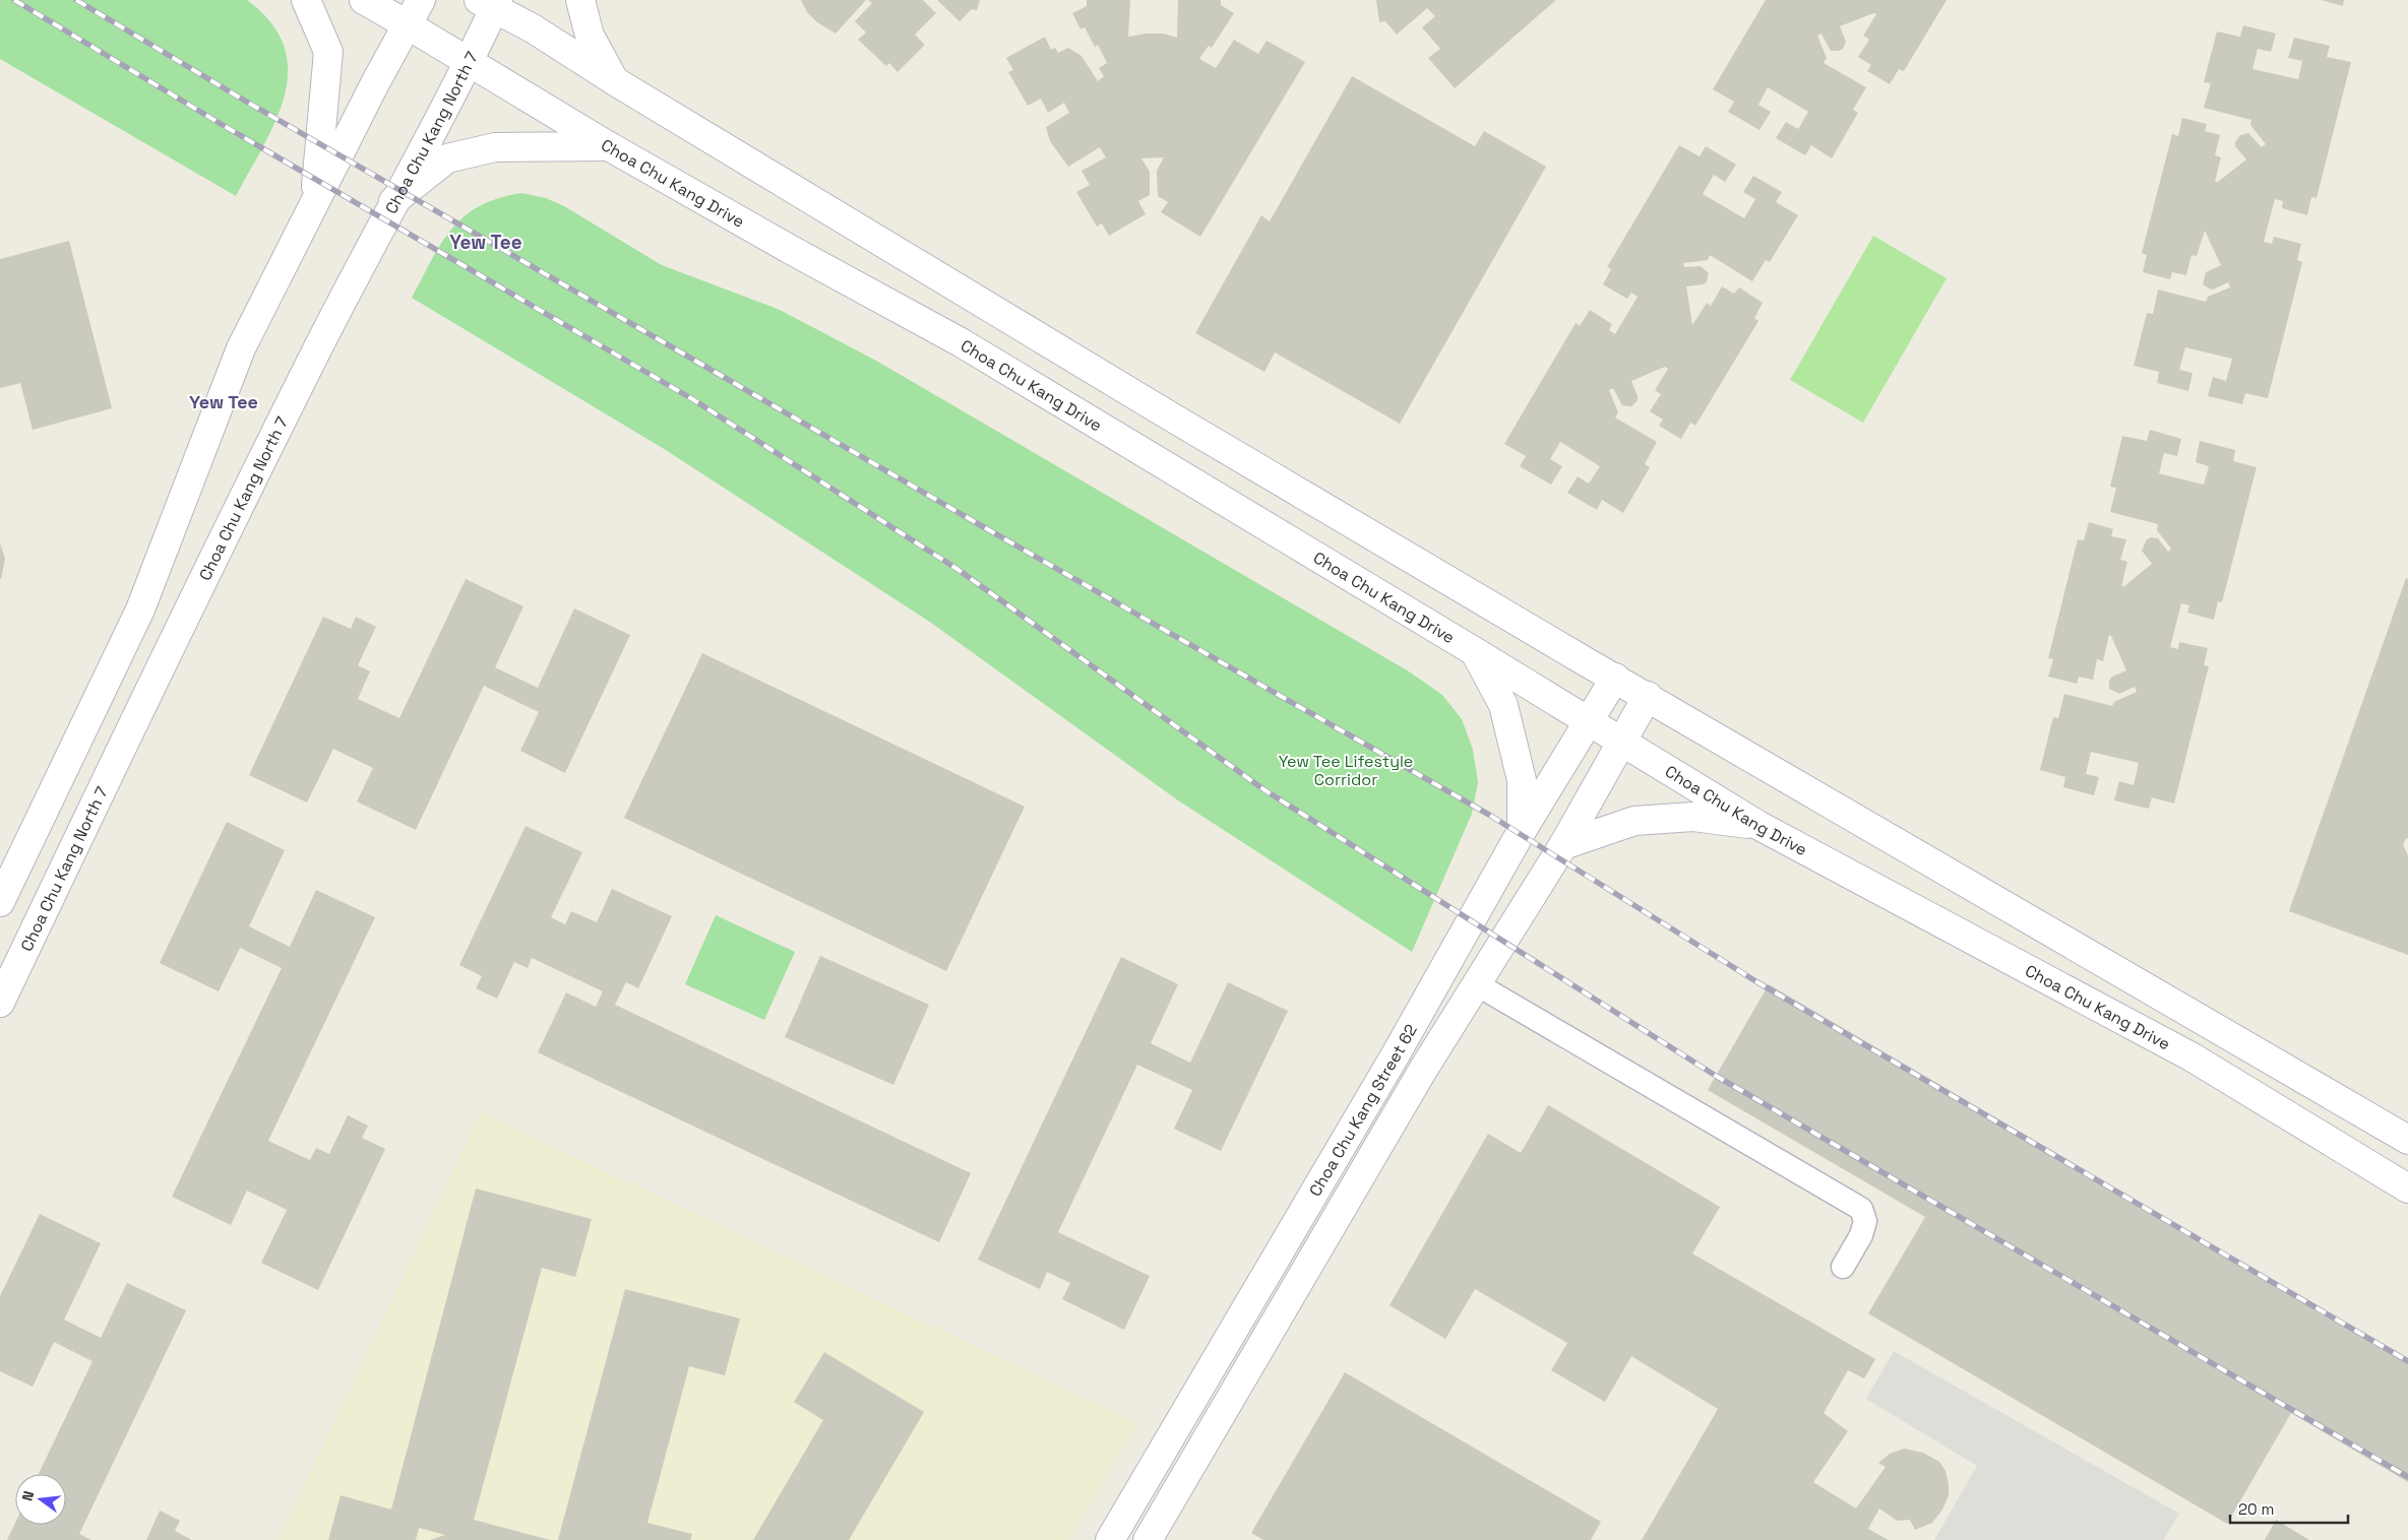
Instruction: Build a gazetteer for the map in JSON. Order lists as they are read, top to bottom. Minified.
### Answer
{"streets":{"main road":["Choa Chu Kang North 7","Choa Chu Kang Drive","Choa Chu Kang Street 62"]},"crossings":[["Choa Chu Kang North 7","Choa Chu Kang Drive"],["Choa Chu Kang Drive","Choa Chu Kang Street 62"]],"districts":["Yew Tee","Yew Tee"],"parks":["Yew Tee Lifestyle Corridor"],"scale_bar":"20 m","north":"left"}
